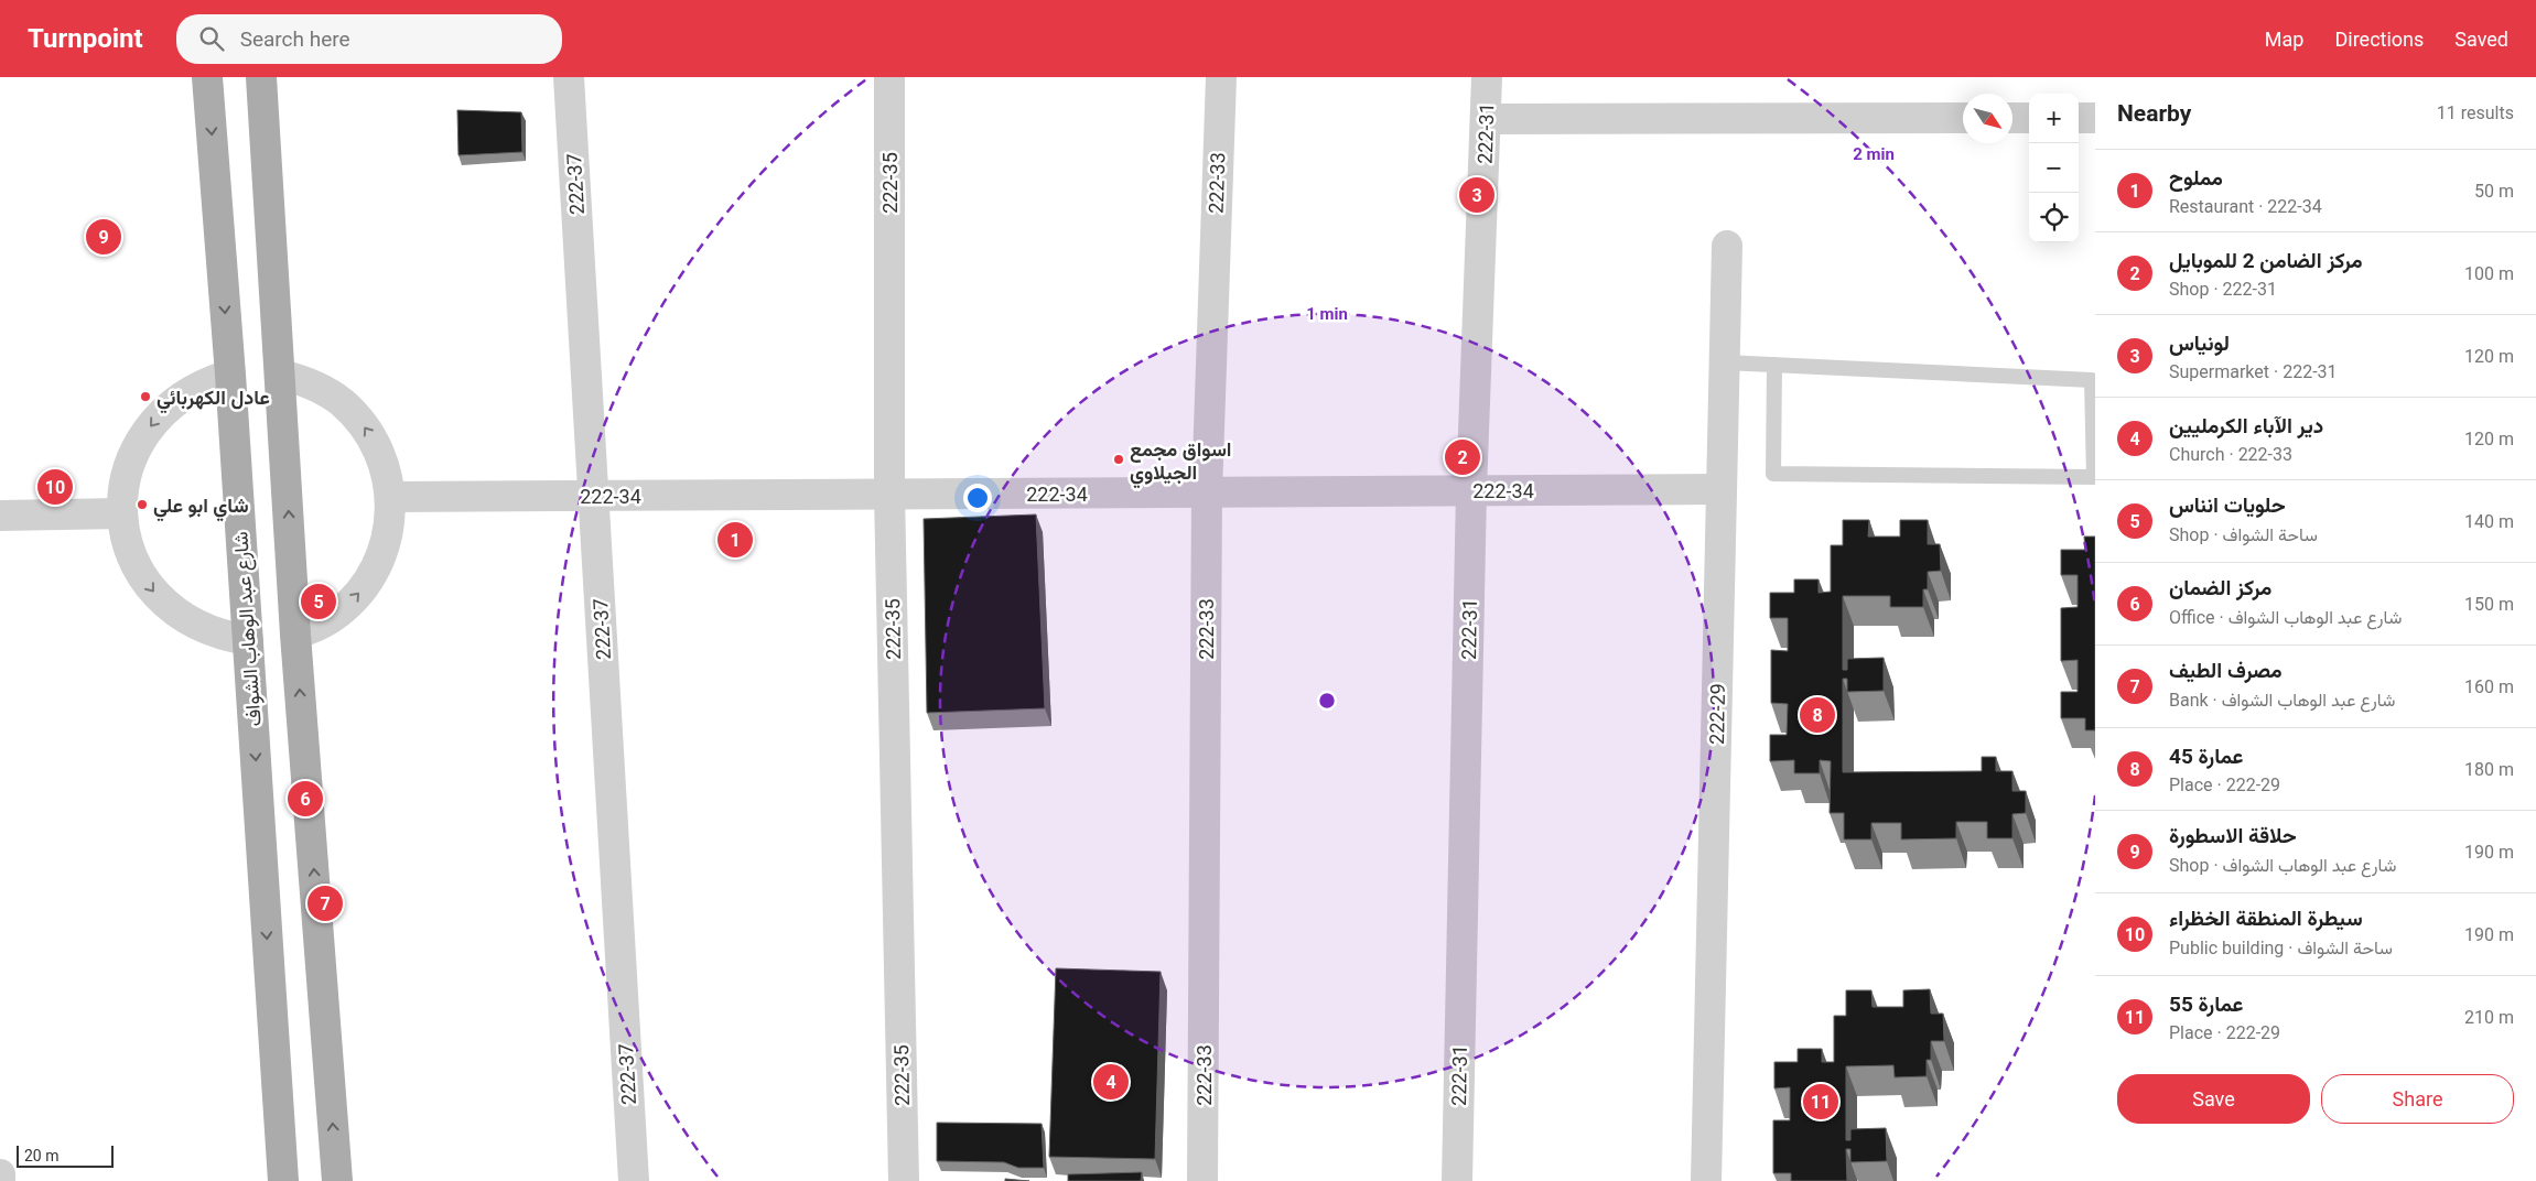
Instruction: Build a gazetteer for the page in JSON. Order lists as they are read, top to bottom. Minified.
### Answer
{"streets":{"main road":["شارع عبد الوهاب الشواف"],"street":["222-31","222-35","222-33","222-37","222-34","222-29"]},"crossings":[["222-31","222-34"],["222-35","222-34"],["222-33","222-34"],["222-37","222-34"],["222-34","222-29"]],"places":["عادل الكهربائي","اسواق مجمع الجيلاوي","شاي ابو علي"],"scale_bar":"20 m","north":"bottom right","page":{"header":"Turnpoint","search":"Search here","nav":["Map","Directions","Saved"],"heading":["Nearby","11 results"],"map_buttons":["+","−"],"list":[{"mark":"1","name":"مملوح","note":"Restaurant · 222-34","value":"50 m"},{"mark":"2","name":"مركز الضامن 2 للموبايل","note":"Shop · 222-31","value":"100 m"},{"mark":"3","name":"لونياس","note":"Supermarket · 222-31","value":"120 m"},{"mark":"4","name":"دير الآباء الكرمليين","note":"Church · 222-33","value":"120 m"},{"mark":"5","name":"حلويات انناس","note":"Shop · ساحة الشواف","value":"140 m"},{"mark":"6","name":"مركز الضمان","note":"Office · شارع عبد الوهاب الشواف","value":"150 m"},{"mark":"7","name":"مصرف الطيف","note":"Bank · شارع عبد الوهاب الشواف","value":"160 m"},{"mark":"8","name":"عمارة 45","note":"Place · 222-29","value":"180 m"},{"mark":"9","name":"حلاقة الاسطورة","note":"Shop · شارع عبد الوهاب الشواف","value":"190 m"},{"mark":"10","name":"سيطرة المنطقة الخظراء","note":"Public building · ساحة الشواف","value":"190 m"},{"mark":"11","name":"عمارة 55","note":"Place · 222-29","value":"210 m"}],"pins":["3","9","2","10","1","5","8","6","7","4","11"],"buttons":["Save","Share"],"scale":"20 m"},"rings":["2 min","1 min"]}
